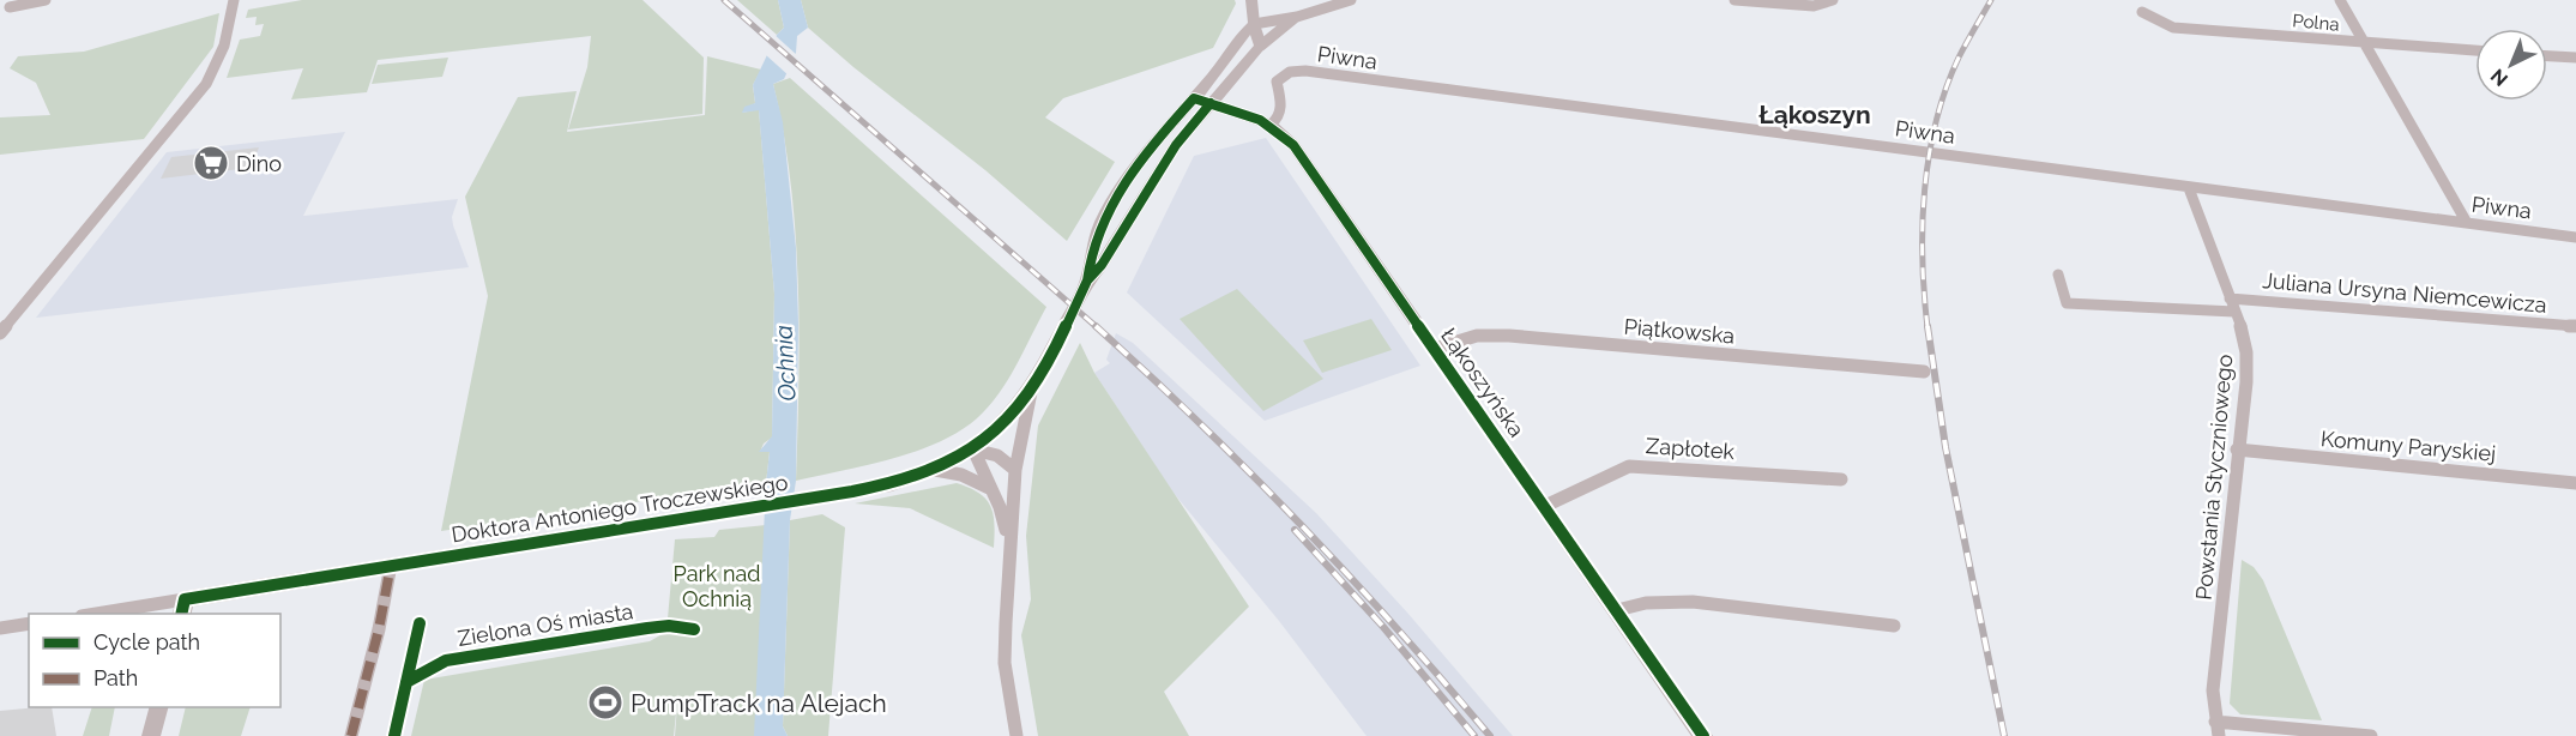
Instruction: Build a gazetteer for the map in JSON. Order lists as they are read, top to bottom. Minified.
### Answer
{"streets":{"street":["Polna","Piwna","Juliana Ursyna Niemcewicza","Piątkowska","Łąkoszyńska","Komuny Paryskiej","Zapłotek","Powstania Styczniowego","Doktora Antoniego Troczewskiego"],"cycle path":["Zielona Oś miasta"]},"crossings":[["Piwna","Łąkoszyńska"],["Piwna","Powstania Styczniowego"],["Juliana Ursyna Niemcewicza","Powstania Styczniowego"],["Piątkowska","Łąkoszyńska"],["Łąkoszyńska","Zapłotek"],["Komuny Paryskiej","Powstania Styczniowego"]],"districts":["Łąkoszyn"],"water":["Ochnia"],"parks":["Park nad Ochnią"],"places":{"supermarket":["Dino"],"sports":["PumpTrack na Alejach"]},"legend":["Cycle path","Path"],"north":"bottom left"}
